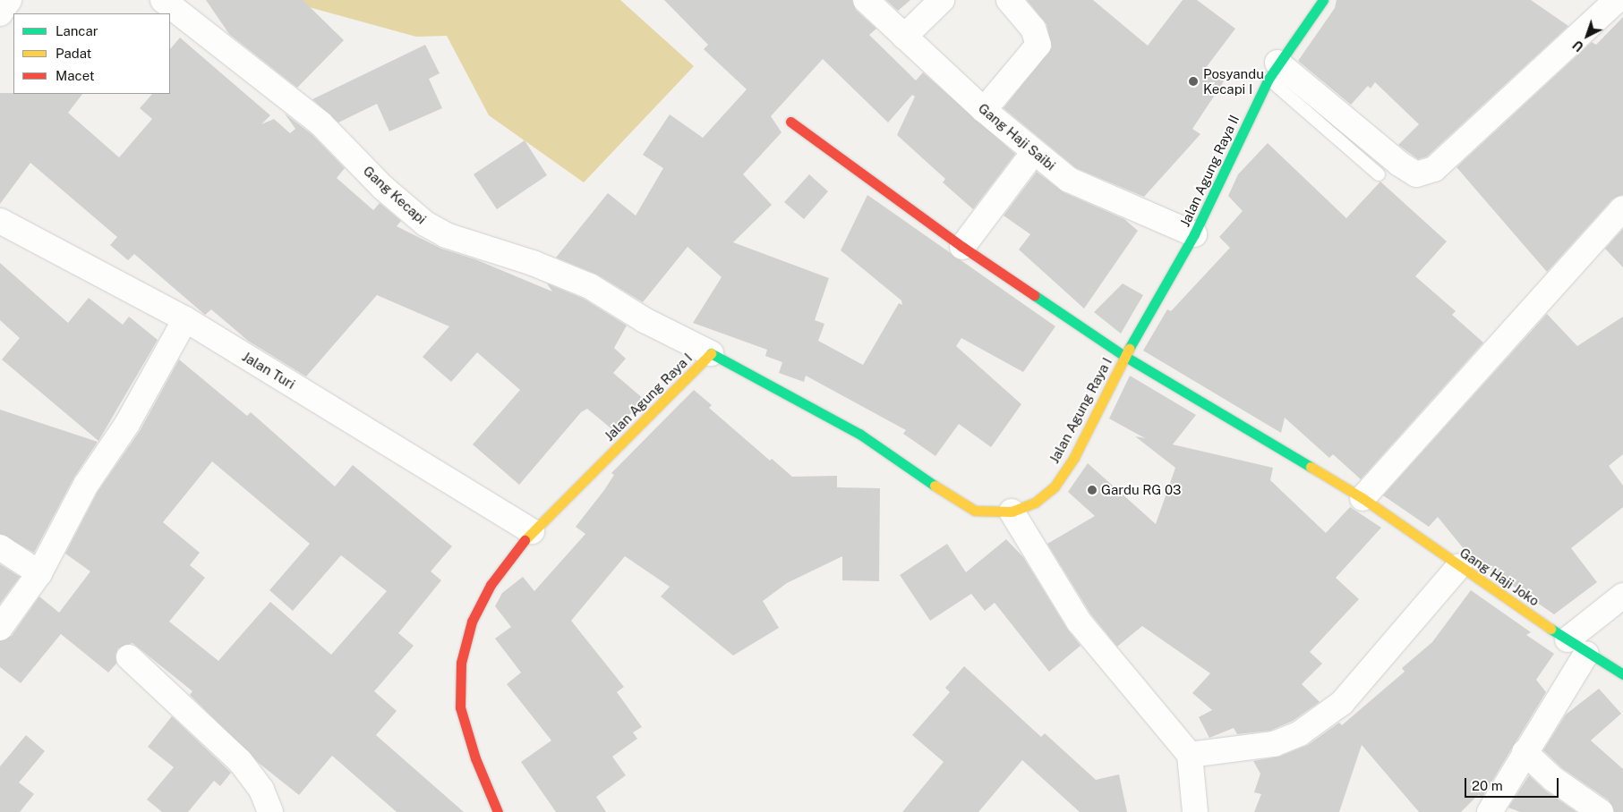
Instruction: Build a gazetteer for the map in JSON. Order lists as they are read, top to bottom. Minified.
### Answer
{"streets":{"street":["Gang Haji Saibi","Jalan Agung Raya II","Gang Kecapi","Jalan Turi","Jalan Agung Raya I","Gang Haji Joko"]},"crossings":[["Gang Haji Saibi","Jalan Agung Raya II"],["Jalan Agung Raya II","Jalan Agung Raya I"],["Jalan Agung Raya II","Gang Haji Joko"],["Gang Kecapi","Jalan Agung Raya I"],["Jalan Turi","Jalan Agung Raya I"],["Jalan Agung Raya I","Gang Haji Joko"]],"places":["Posyandu Kecapi I","Gardu RG 03"],"legend":["Lancar","Padat","Macet"],"scale_bar":"20 m","north":"bottom left"}
